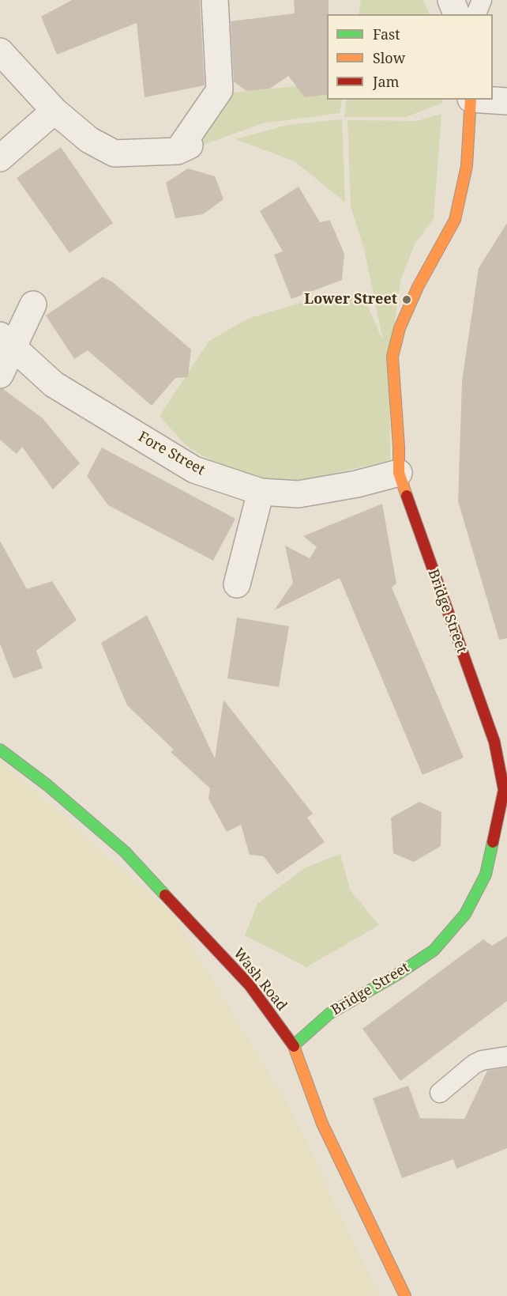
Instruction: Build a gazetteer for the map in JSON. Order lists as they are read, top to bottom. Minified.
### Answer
{"streets":{"street":["Fore Street","Bridge Street","Wash Road"]},"crossings":[["Fore Street","Bridge Street"],["Bridge Street","Wash Road"]],"places":["Lower Street"],"legend":["Fast","Slow","Jam"]}
